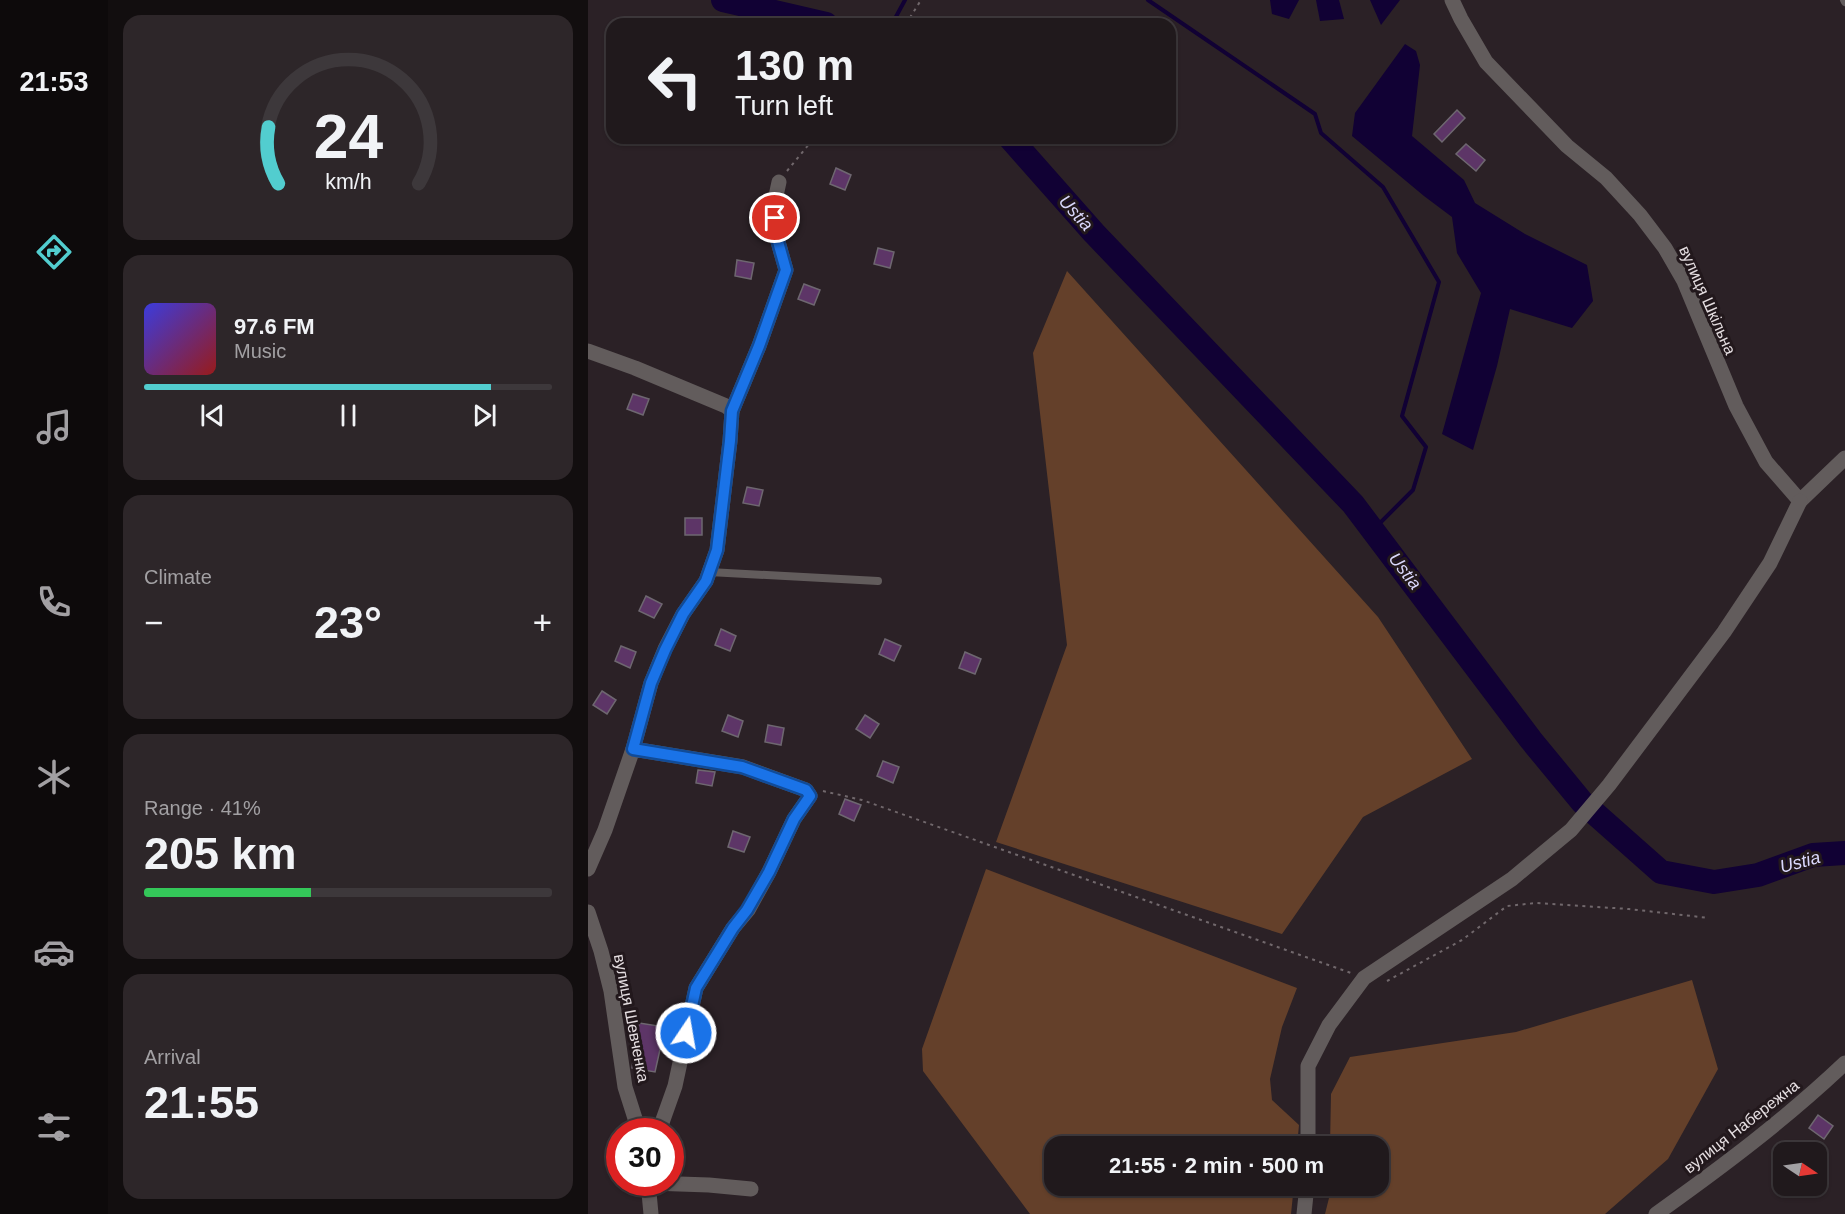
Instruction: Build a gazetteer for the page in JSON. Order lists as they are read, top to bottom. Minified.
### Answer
{"streets":{"street":["вулиця Шкільна","вулиця Шевченка","вулиця Набережна"]},"water":["Ustia"],"north":"right","page":{"tabs":"21:53","turn":["130 m","Turn left"],"song":["97.6 FM","Music"],"tile":["Climate",["Range · 41%","205 km"],["Arrival","21:55"]],"heat":["−","23°","+"],"limit":"30","trip":"21:55 · 2 min · 500 m","gauge":["24","km/h"]}}
